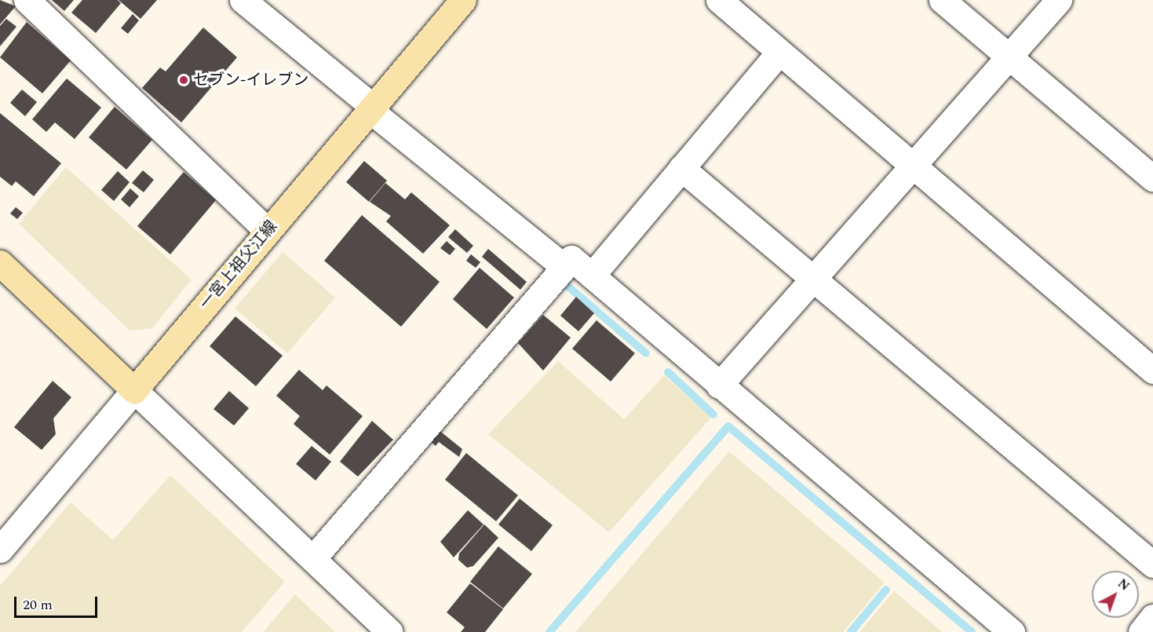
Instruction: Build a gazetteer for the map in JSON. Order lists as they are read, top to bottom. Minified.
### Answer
{"streets":{"main road":["一宮上祖父江線"]},"places":["セブン-イレブン"],"scale_bar":"20 m","north":"top right"}
